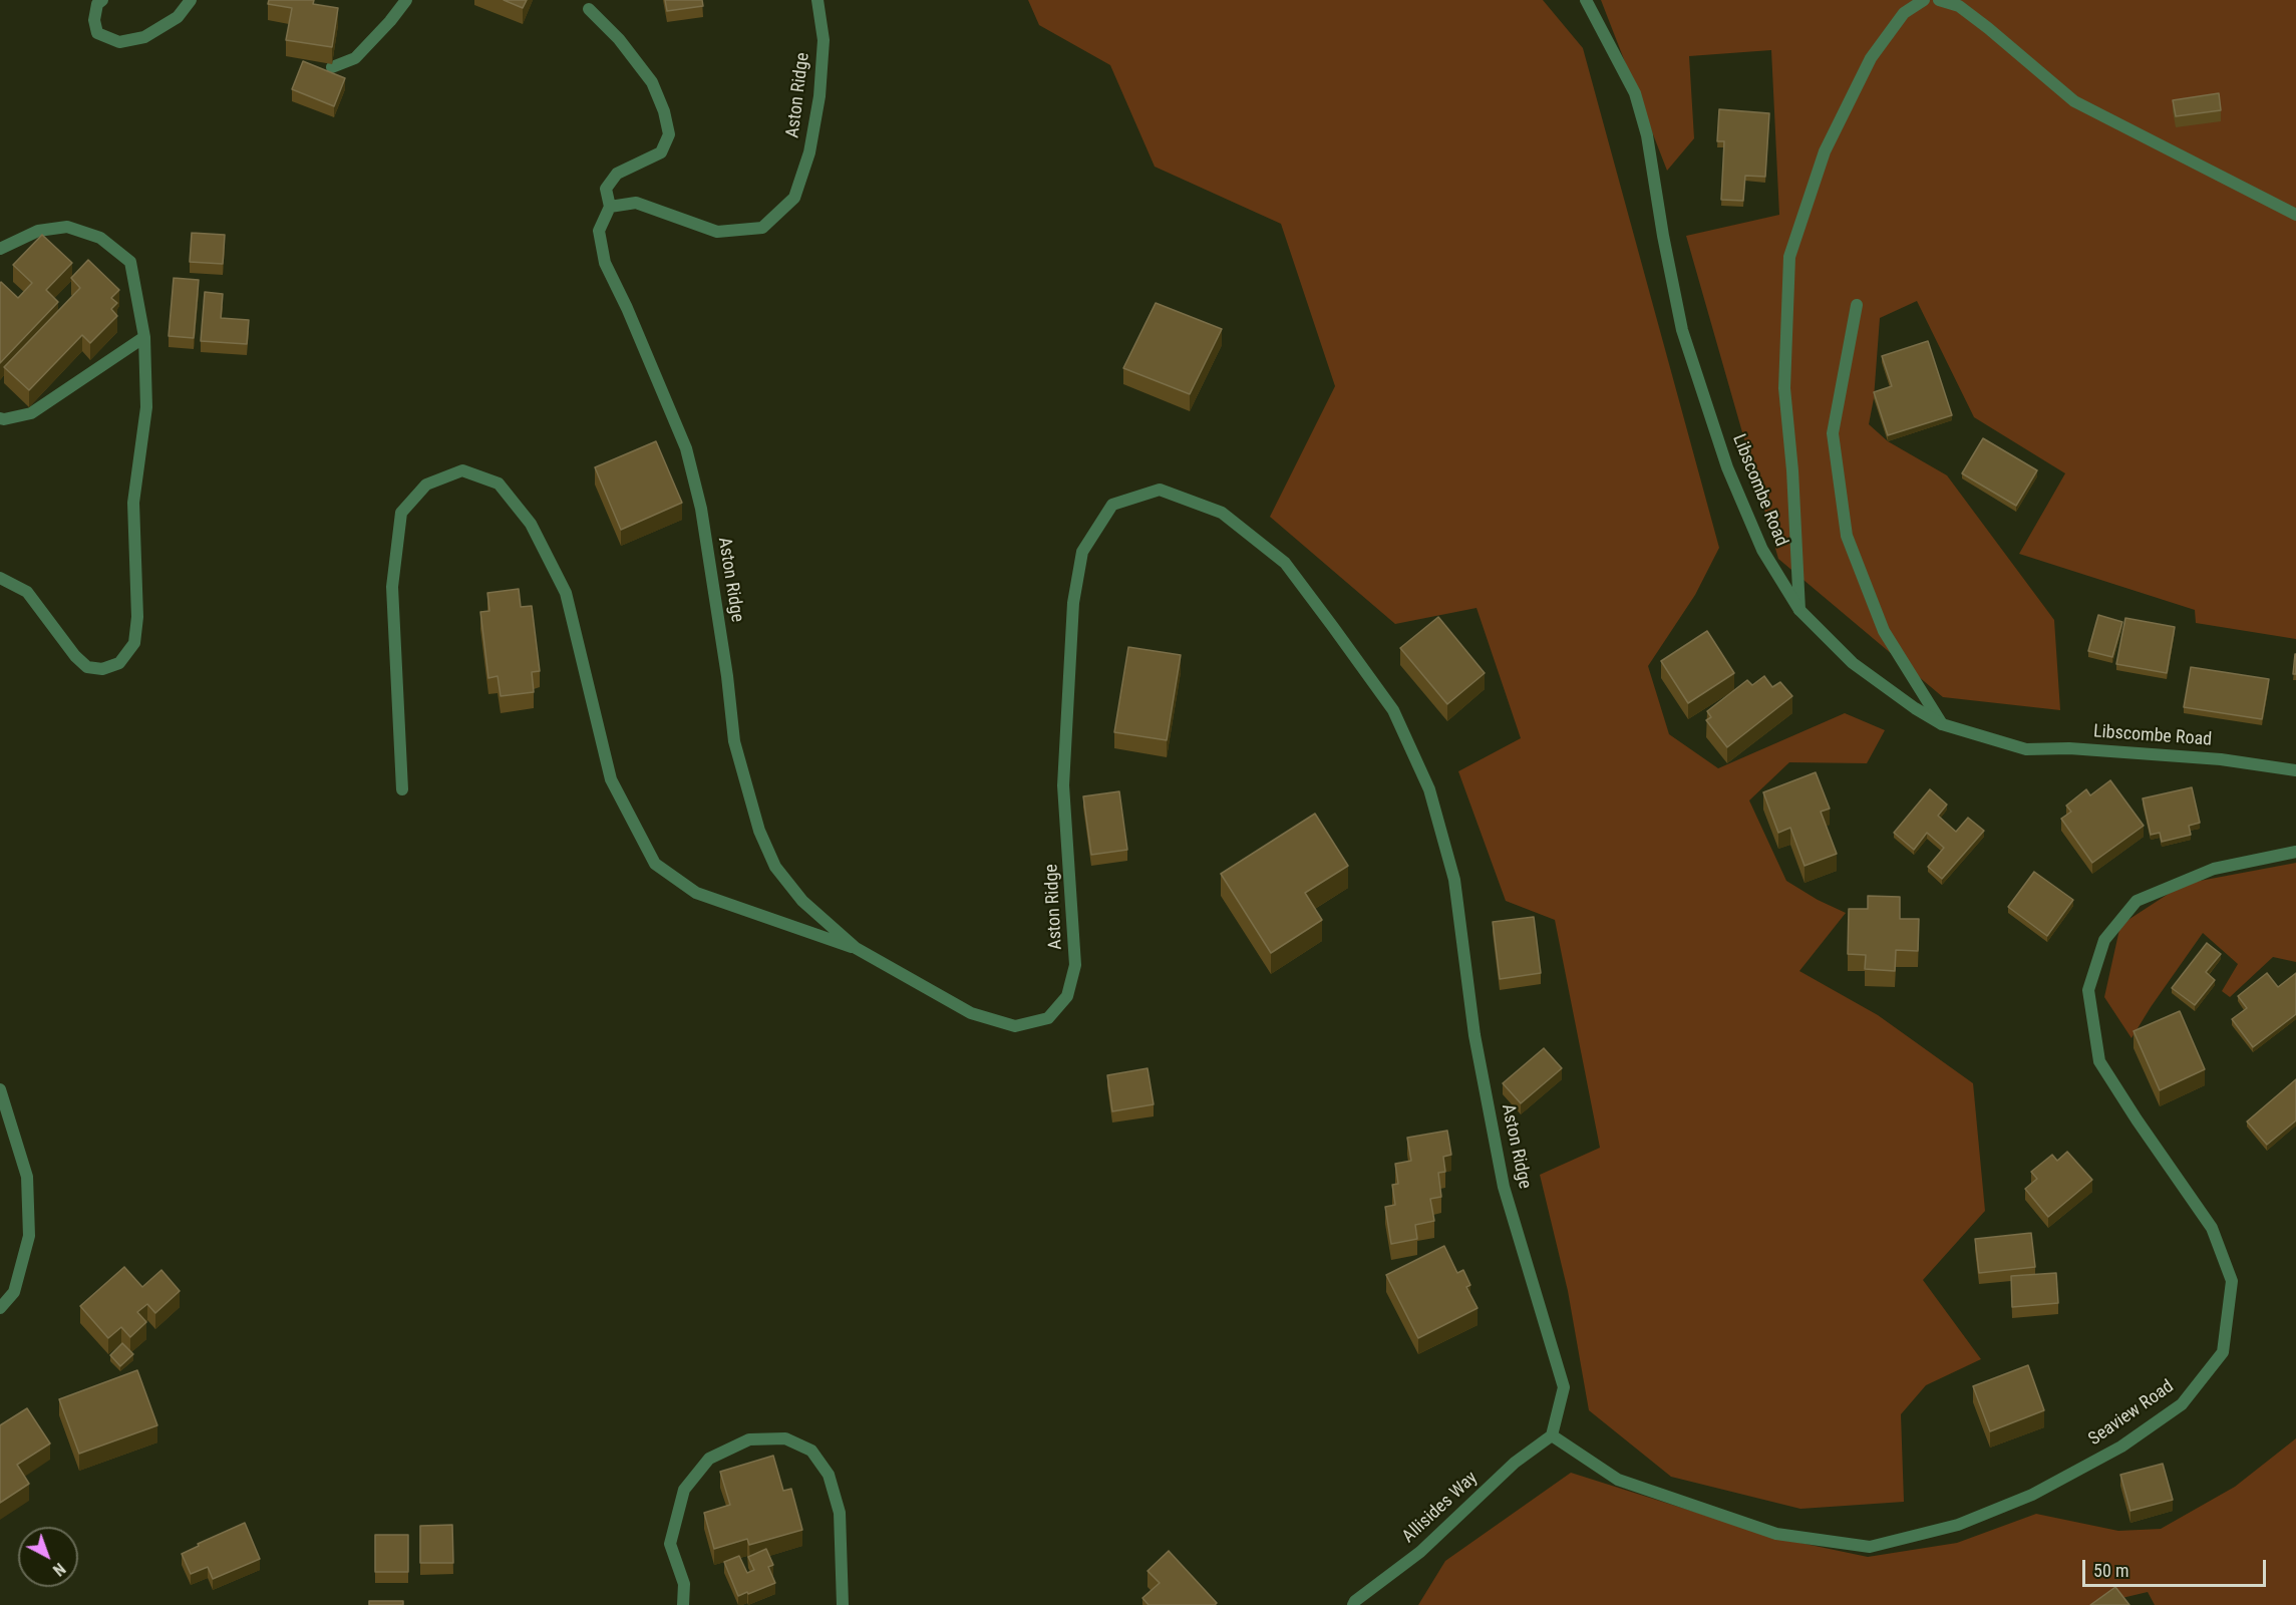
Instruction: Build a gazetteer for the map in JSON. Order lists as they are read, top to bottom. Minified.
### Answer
{"streets":{"street":["Aston Ridge","Libscombe Road","Seaview Road","Allisides Way"]},"crossings":[["Aston Ridge","Seaview Road"],["Aston Ridge","Allisides Way"],["Seaview Road","Allisides Way"]],"scale_bar":"50 m","north":"bottom right"}
